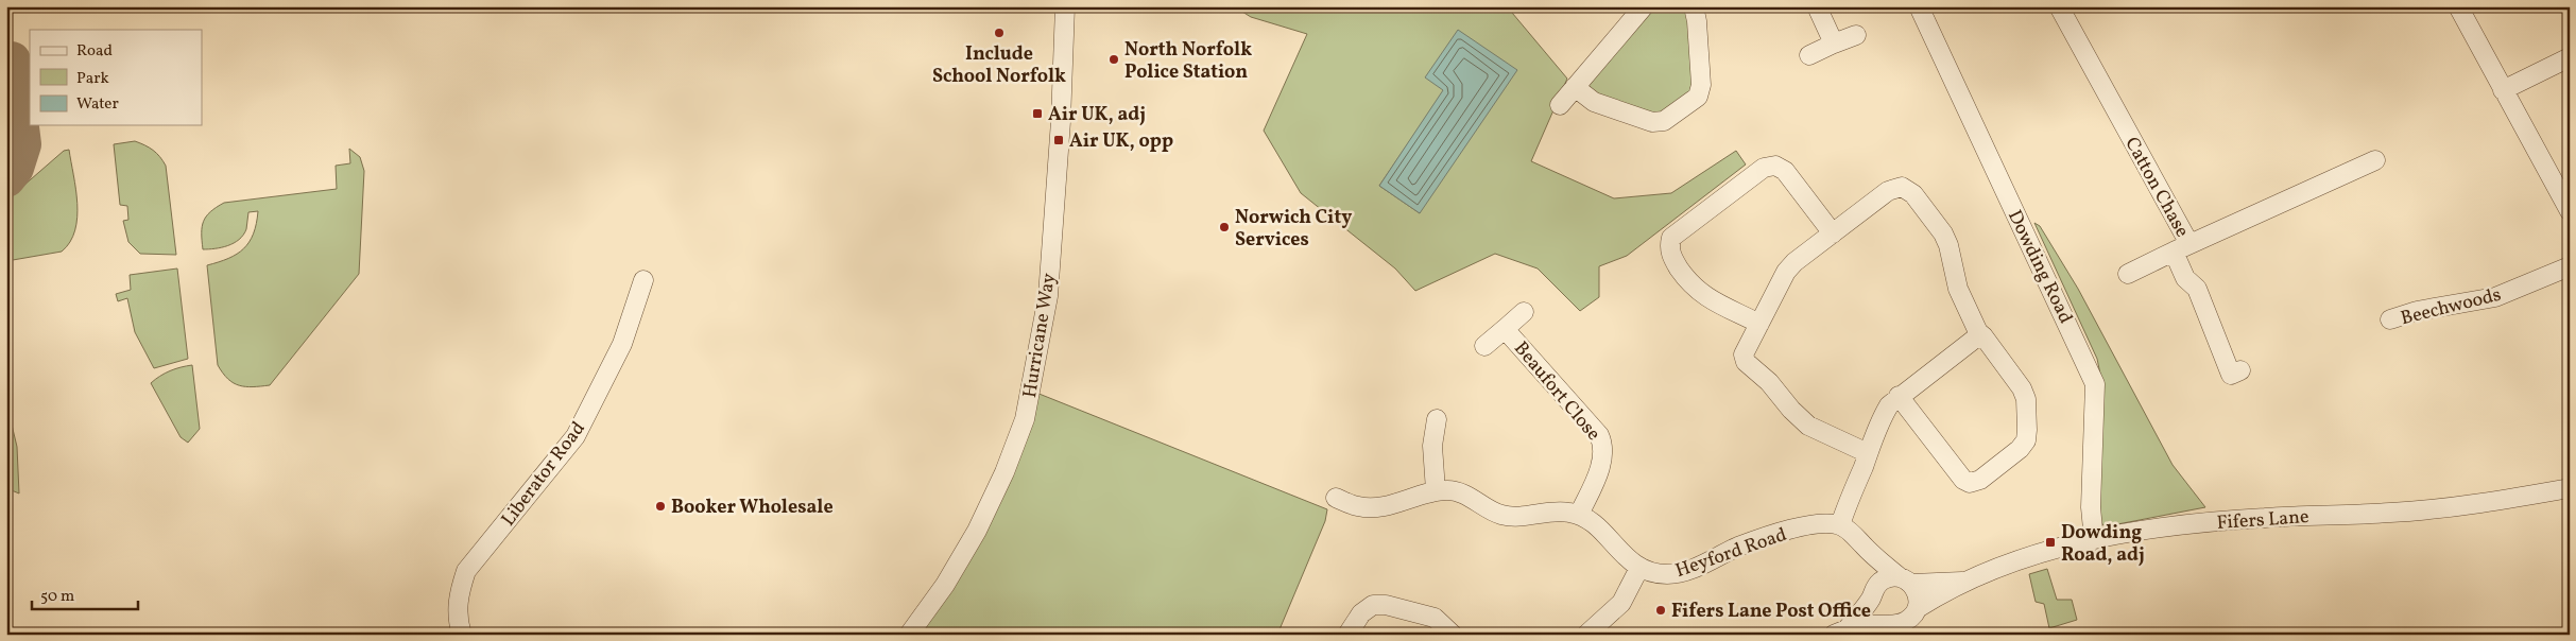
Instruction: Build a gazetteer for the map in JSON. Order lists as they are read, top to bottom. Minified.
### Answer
{"streets":{"street":["Catton Chase","Dowding Road","Beechwoods","Hurricane Way","Beaufort Close","Liberator Road","Fifers Lane","Heyford Road"]},"crossings":[["Dowding Road","Fifers Lane"],["Beaufort Close","Heyford Road"]],"places":{"other":["Include School Norfolk","North Norfolk Police Station","Norwich City Services","Booker Wholesale","Fifers Lane Post Office"],"transit":["Air UK, adj","Air UK, opp","Dowding Road, adj"]},"legend":["Road","Park","Water"],"scale_bar":"50 m"}
